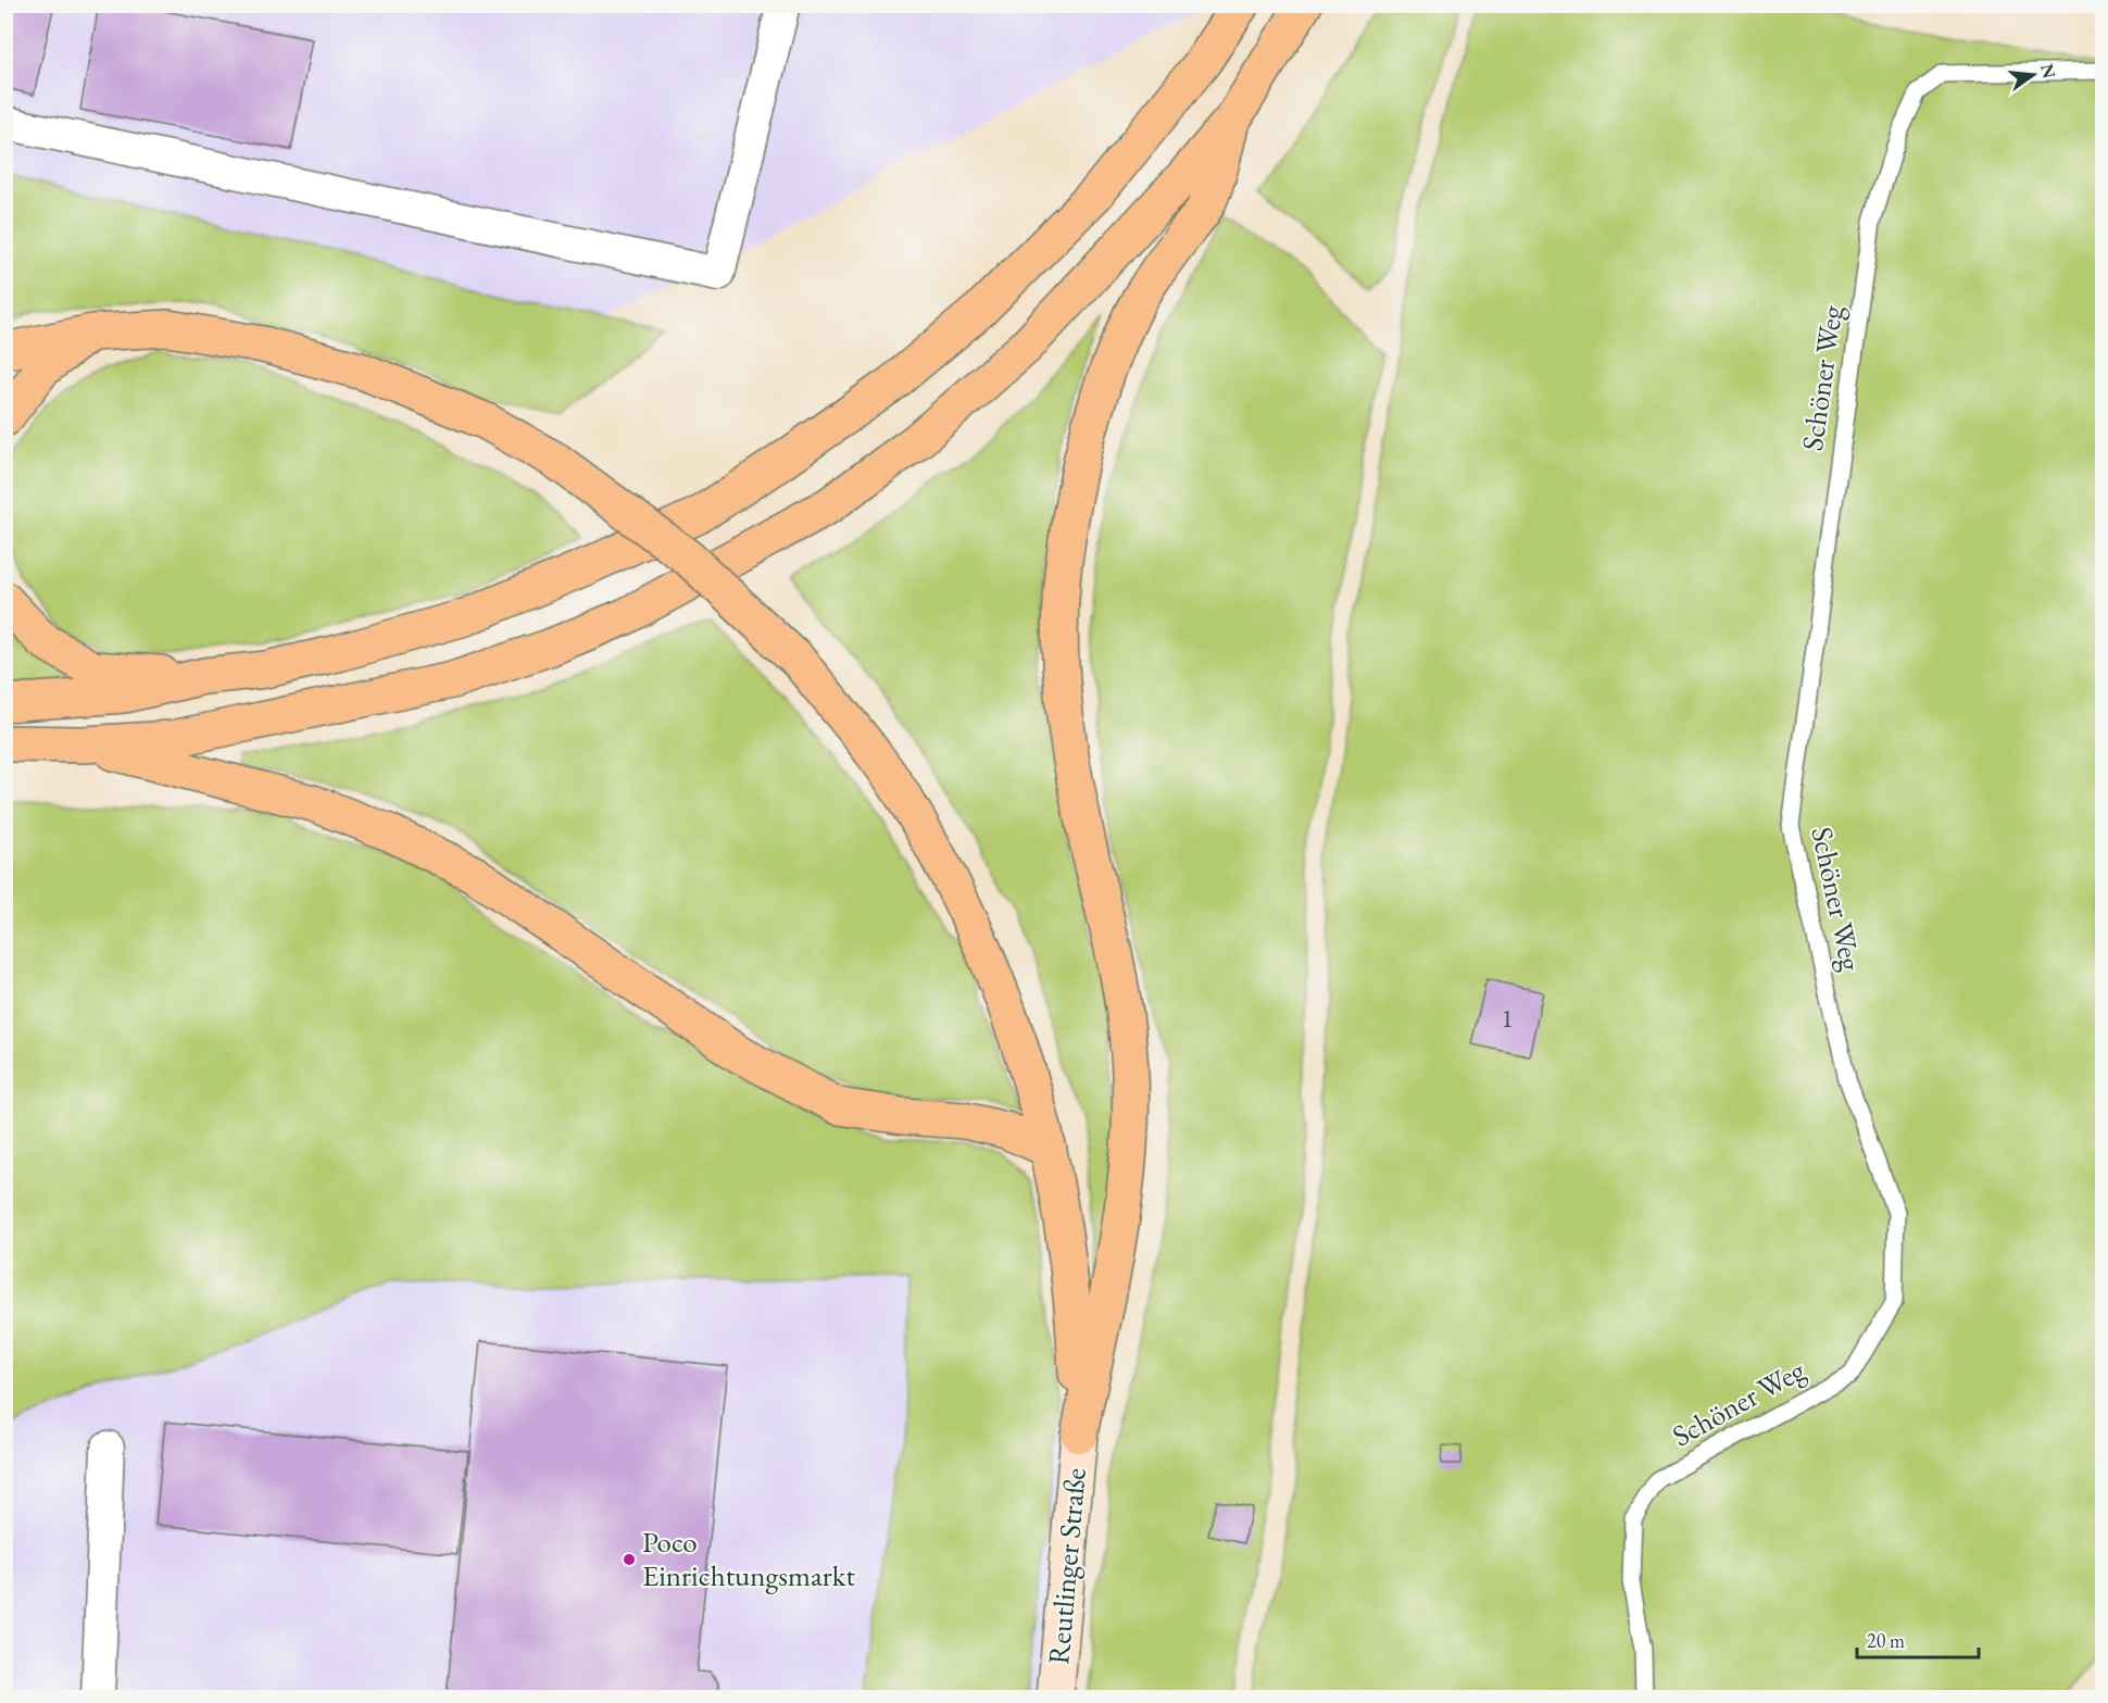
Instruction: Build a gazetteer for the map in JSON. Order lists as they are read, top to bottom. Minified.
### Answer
{"streets":{"main road":["Reutlinger Straße"],"lane":["Schöner Weg"]},"places":["Poco Einrichtungsmarkt"],"house_numbers":["1"],"scale_bar":"20 m","north":"right"}
